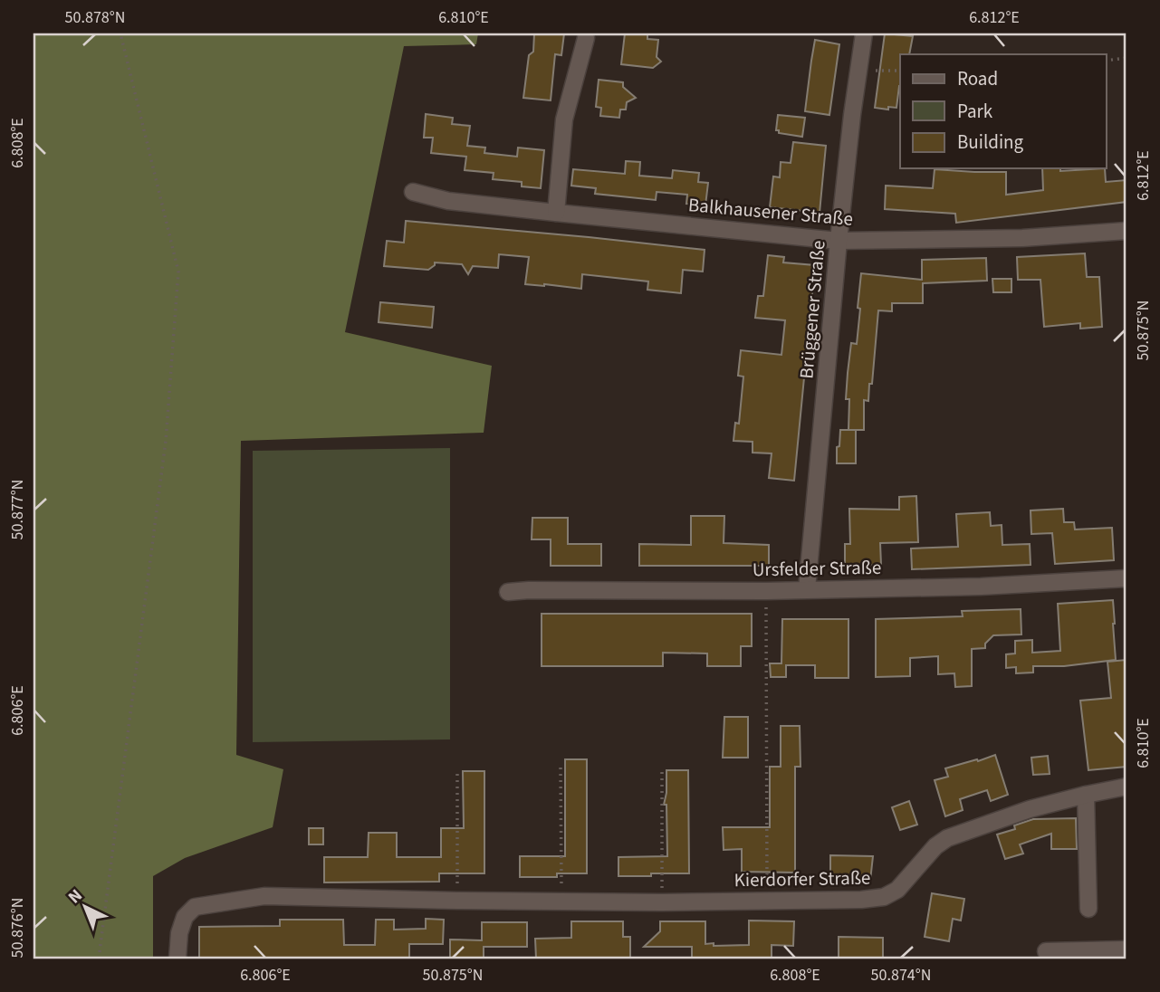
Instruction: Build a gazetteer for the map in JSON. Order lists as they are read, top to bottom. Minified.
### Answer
{"streets":{"street":["Balkhausener Straße","Brüggener Straße","Ursfelder Straße","Kierdorfer Straße"]},"crossings":[["Balkhausener Straße","Brüggener Straße"],["Brüggener Straße","Ursfelder Straße"]],"legend":["Road","Park","Building"],"north":"top left","coordinates":["50.878°N","6.810°E","6.812°E","6.808°E","50.875°N","50.877°N","6.806°E","50.876°N","50.874°N"]}
